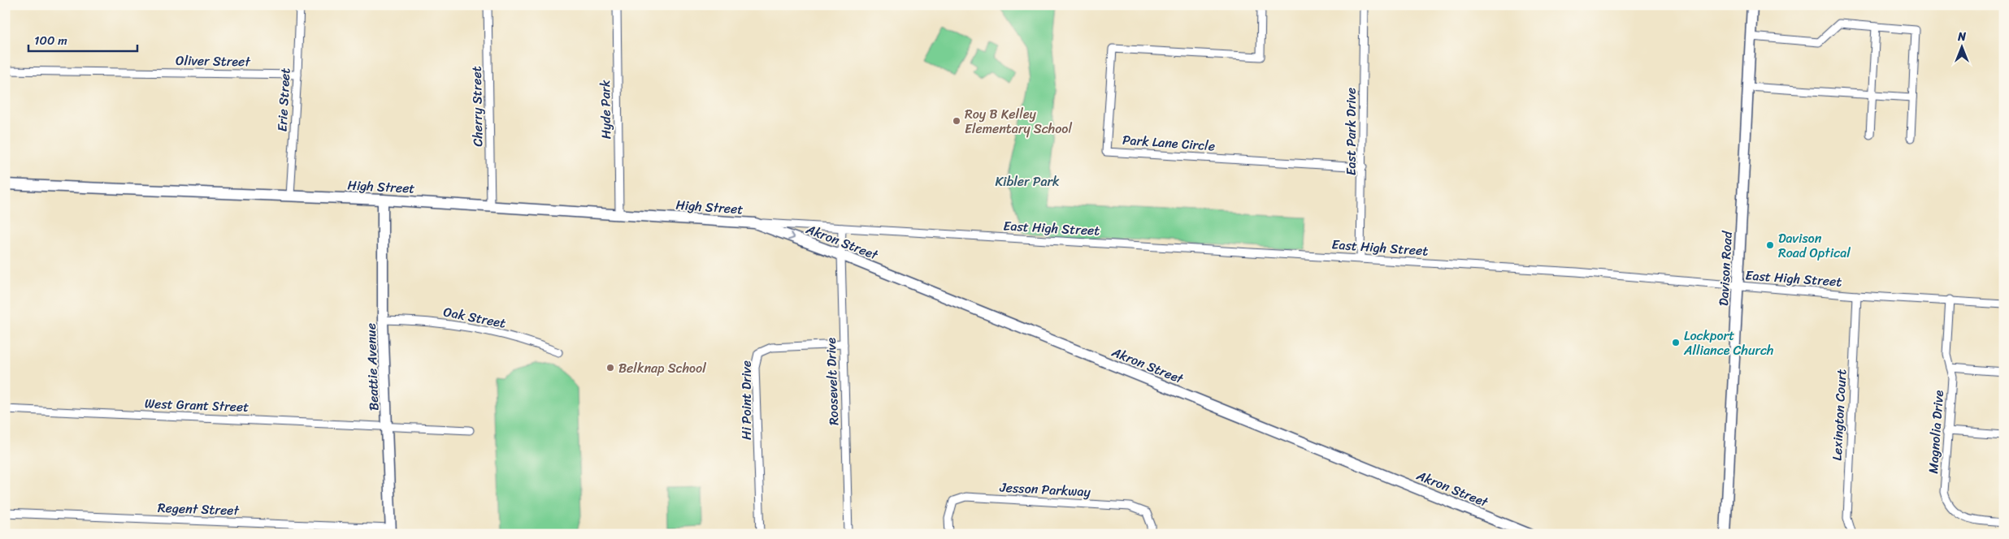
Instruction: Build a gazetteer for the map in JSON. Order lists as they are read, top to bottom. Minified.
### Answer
{"streets":{"main road":["High Street","Akron Street","Davison Road","Beattie Avenue"],"street":["Oliver Street","Erie Street","Cherry Street","Hyde Park","East Park Drive","Park Lane Circle","East High Street","Oak Street","Roosevelt Drive","Hi Point Drive","West Grant Street","Lexington Court","Magnolia Drive","Jesson Parkway","Regent Street"]},"crossings":[["Oliver Street","Erie Street"],["Erie Street","High Street"],["Cherry Street","High Street"],["Hyde Park","High Street"],["East Park Drive","Park Lane Circle"],["East Park Drive","East High Street"],["High Street","East High Street"],["High Street","Akron Street"],["High Street","Beattie Avenue"],["East High Street","Akron Street"],["East High Street","Davison Road"],["East High Street","Roosevelt Drive"],["East High Street","Lexington Court"],["East High Street","Magnolia Drive"],["Akron Street","Roosevelt Drive"],["Oak Street","Beattie Avenue"],["Beattie Avenue","West Grant Street"],["Beattie Avenue","Regent Street"],["Roosevelt Drive","Hi Point Drive"]],"parks":["Kibler Park"],"places":["Roy B Kelley Elementary School","Davison Road Optical","Lockport Alliance Church","Belknap School"],"scale_bar":"100 m","north":"top"}
